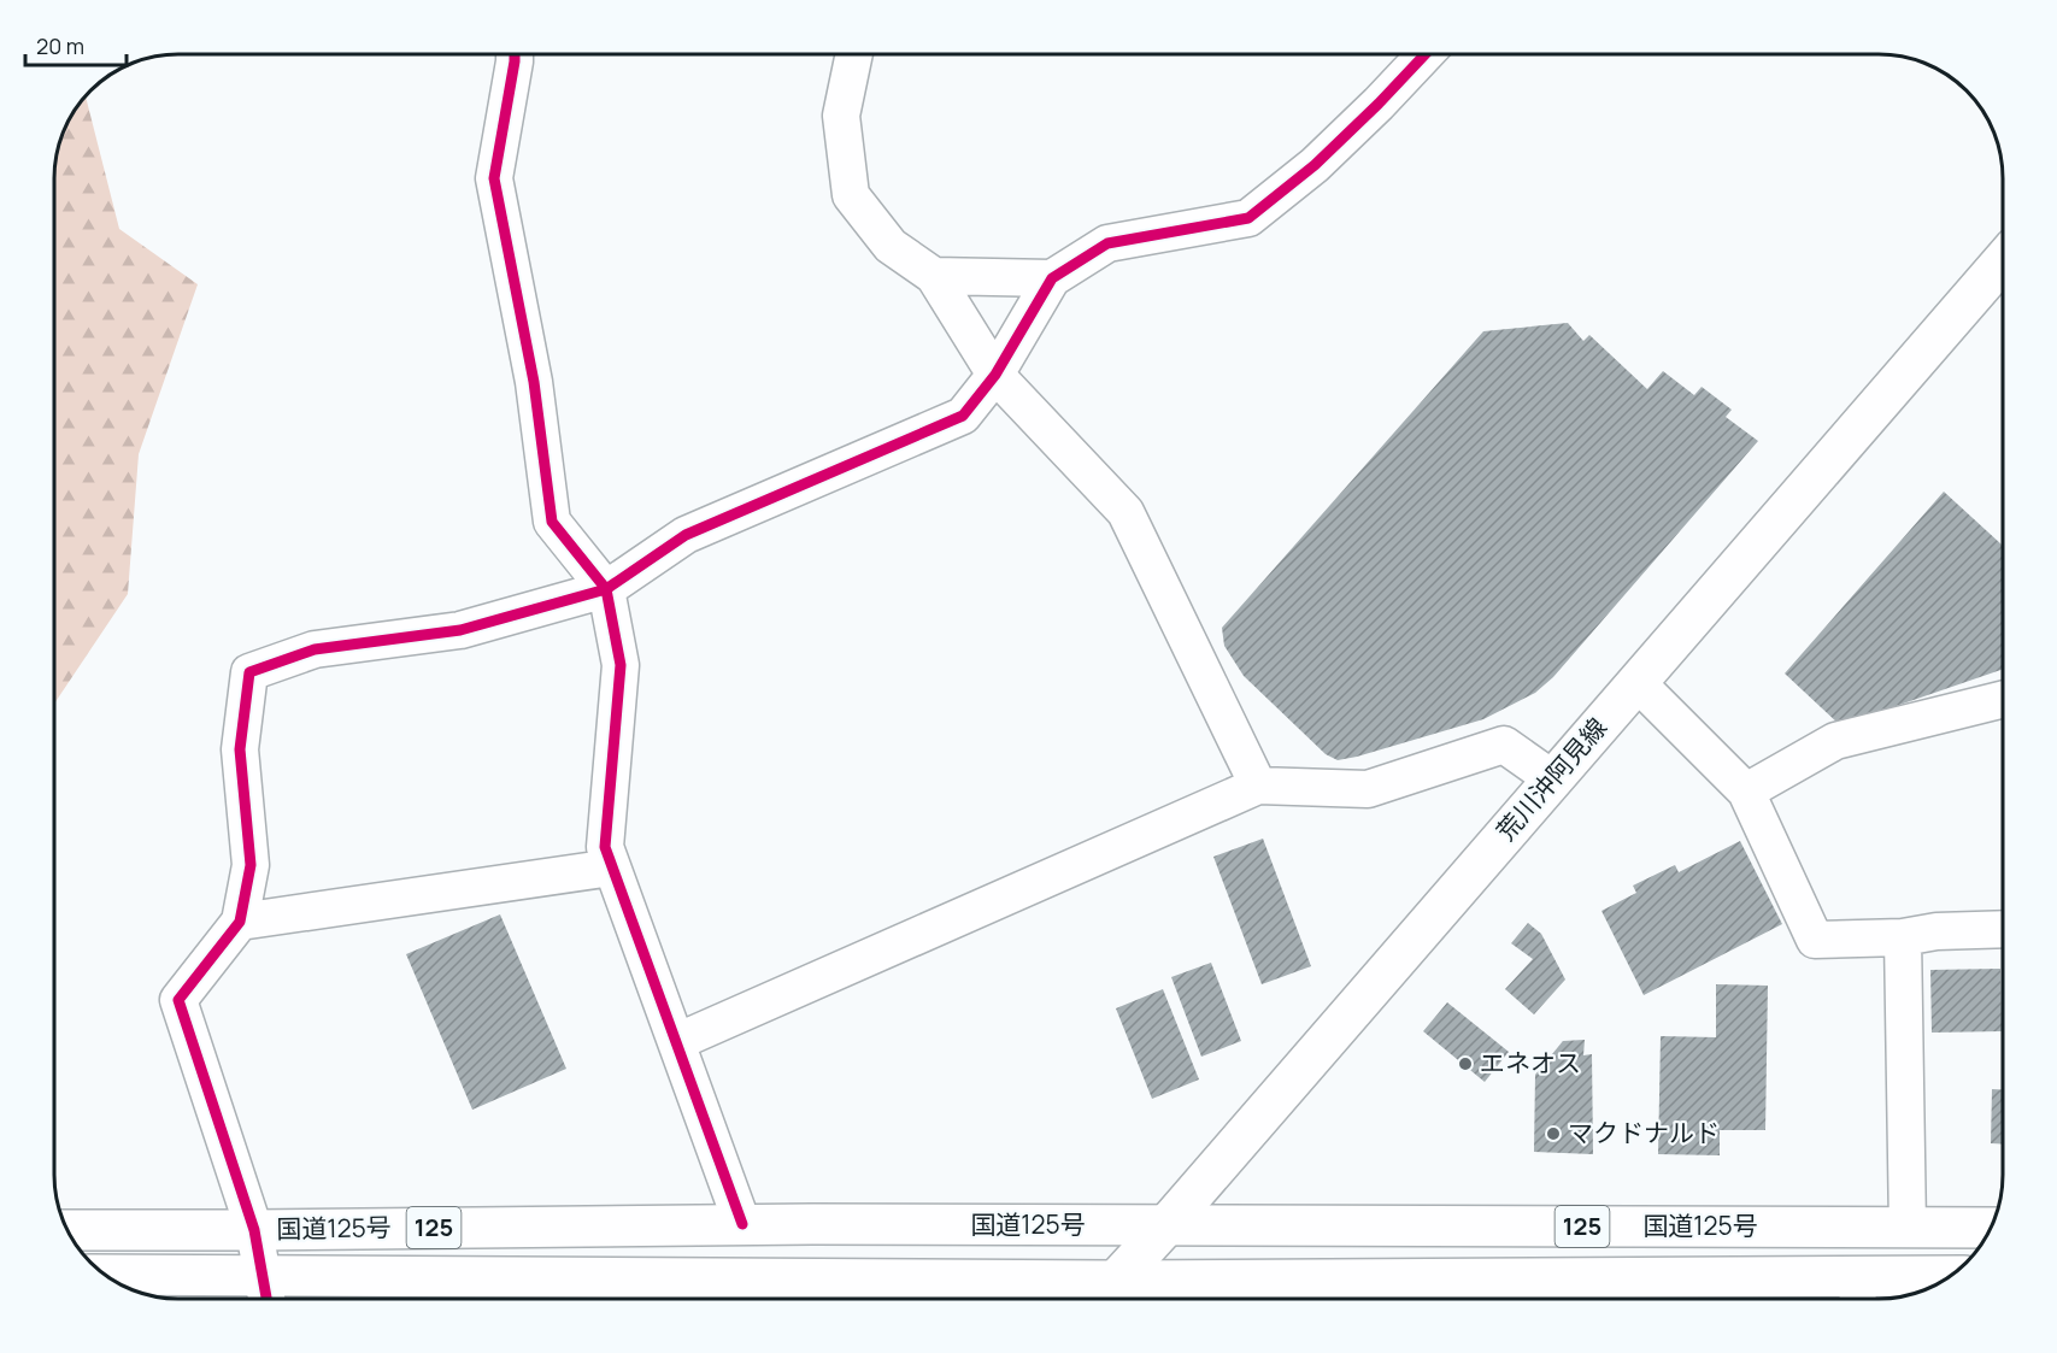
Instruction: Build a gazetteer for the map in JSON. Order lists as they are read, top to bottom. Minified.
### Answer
{"streets":{"main road":["荒川沖阿見線","国道125号","125"]},"crossings":[["荒川沖阿見線","国道125号"]],"places":["エネオス","マクドナルド"],"scale_bar":"20 m"}
